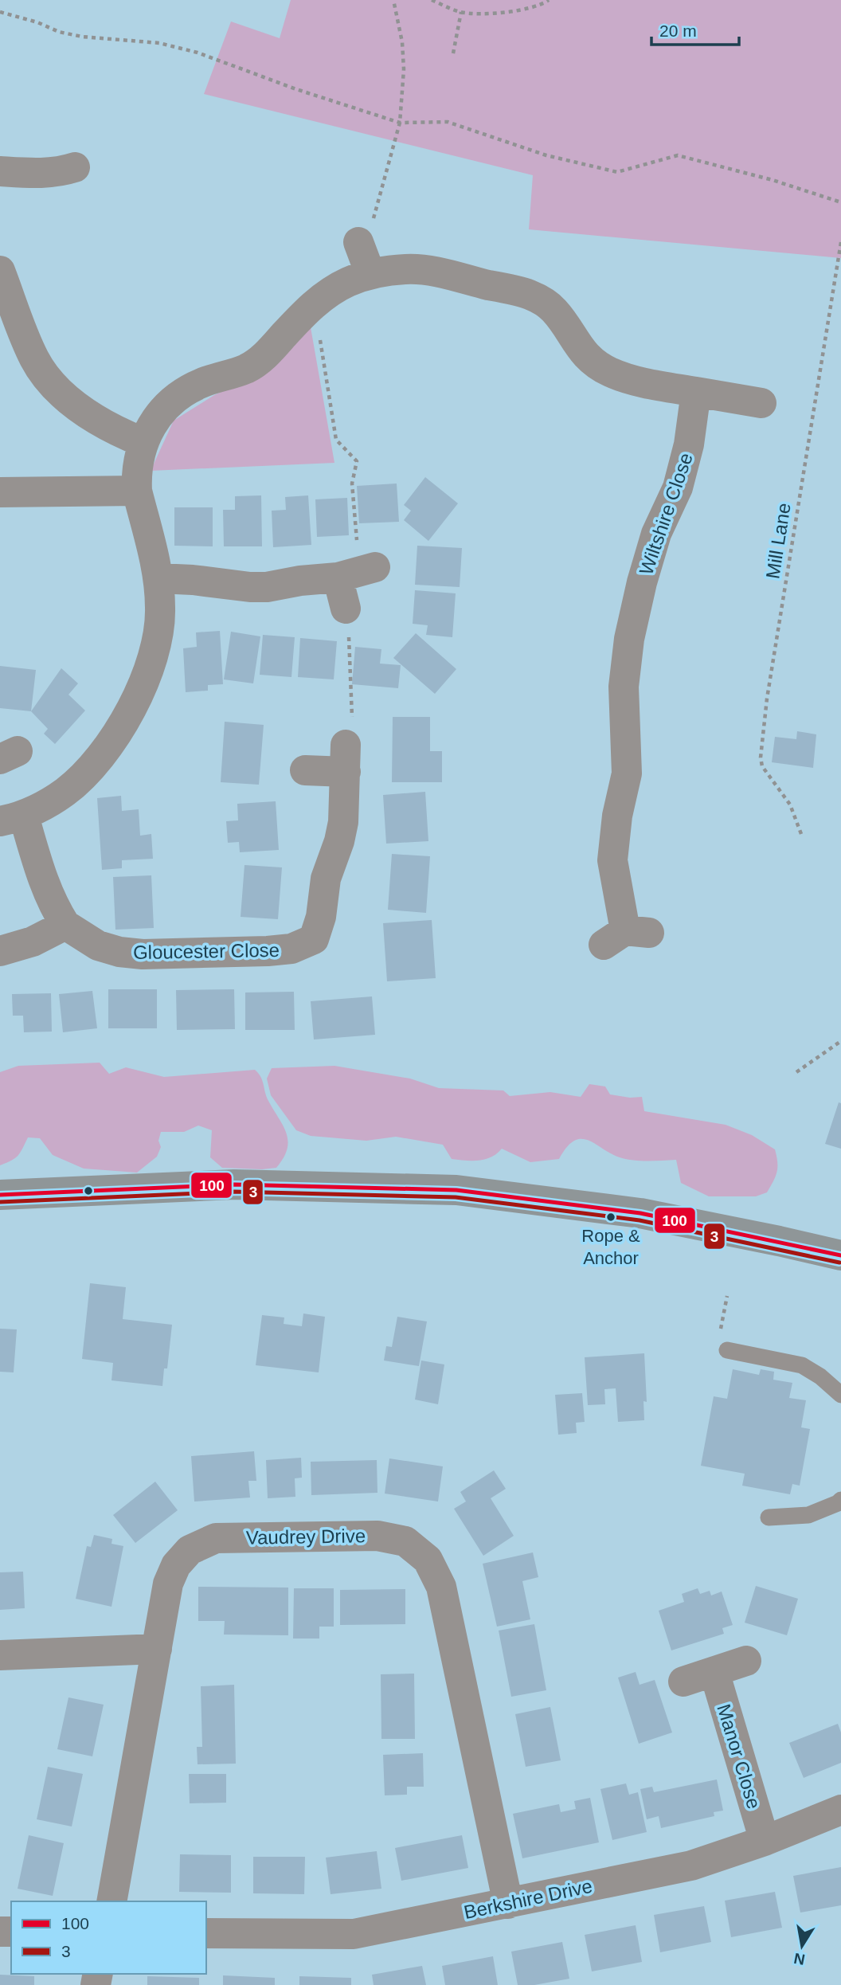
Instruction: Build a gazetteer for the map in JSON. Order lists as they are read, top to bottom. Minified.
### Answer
{"streets":{"street":["Wiltshire Close","Gloucester Close","Vaudrey Drive","Manor Close","Berkshire Drive"],"path":["Mill Lane"]},"crossings":[["Vaudrey Drive","Berkshire Drive"],["Manor Close","Berkshire Drive"]],"places":["Rope & Anchor"],"lines":["transit line 100","transit line 3"],"legend":["100","3"],"scale_bar":"20 m","north":"bottom"}
